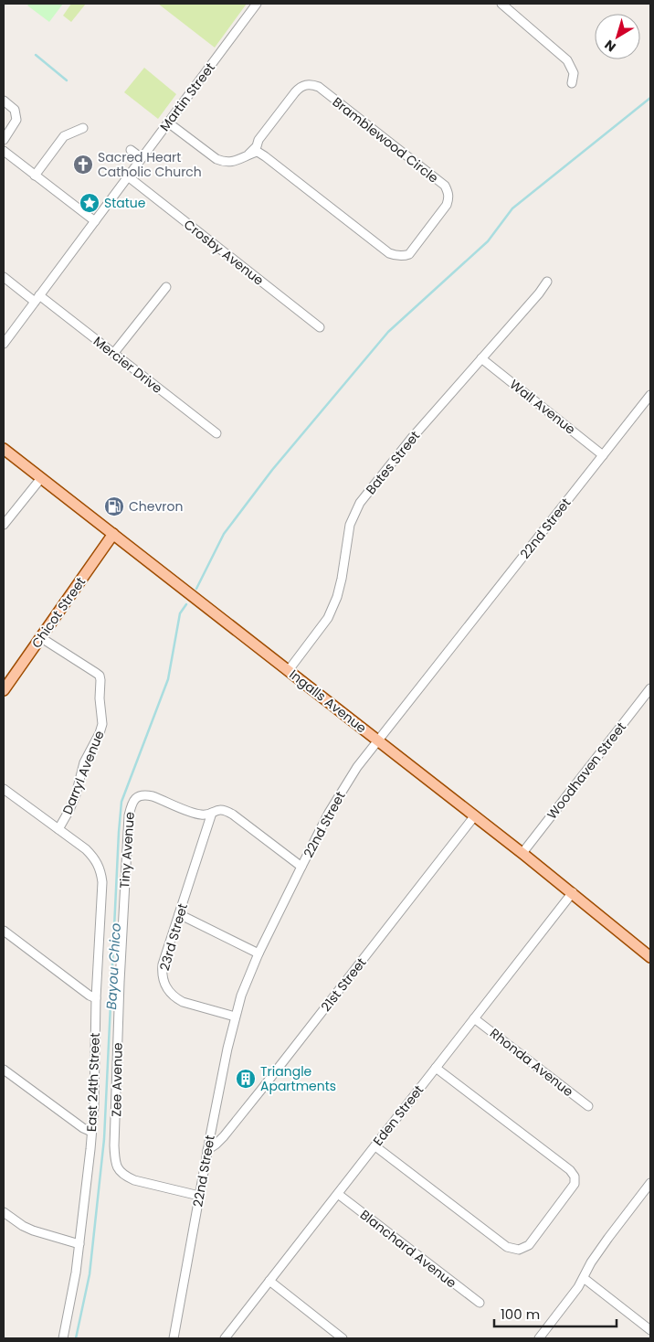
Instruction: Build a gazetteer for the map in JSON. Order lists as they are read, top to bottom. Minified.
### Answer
{"streets":{"main road":["Chicot Street","Ingalls Avenue"],"street":["Martin Street","Bramblewood Circle","Crosby Avenue","Mercier Drive","Wall Avenue","Bates Street","22nd Street","Woodhaven Street","Darryl Avenue","Tiny Avenue","23rd Street","21st Street","Rhonda Avenue","Zee Avenue","East 24th Street","Eden Street","Blanchard Avenue"]},"crossings":[["Martin Street","Bramblewood Circle"],["Martin Street","Crosby Avenue"],["Martin Street","Mercier Drive"],["Wall Avenue","Bates Street"],["Wall Avenue","22nd Street"],["Bates Street","Ingalls Avenue"],["22nd Street","Ingalls Avenue"],["22nd Street","Tiny Avenue"],["22nd Street","23rd Street"],["22nd Street","21st Street"],["22nd Street","Zee Avenue"],["Chicot Street","Ingalls Avenue"],["Chicot Street","Darryl Avenue"],["Ingalls Avenue","Woodhaven Street"],["Ingalls Avenue","21st Street"],["Ingalls Avenue","Eden Street"],["Darryl Avenue","East 24th Street"],["Tiny Avenue","23rd Street"],["Tiny Avenue","Zee Avenue"],["Rhonda Avenue","Eden Street"],["Eden Street","Blanchard Avenue"]],"water":["Bayou Chico"],"places":{"church":["Sacred Heart Catholic Church"],"place":["Statue"],"fuel station":["Chevron"],"building":["Triangle Apartments"]},"scale_bar":"100 m","north":"bottom left"}
